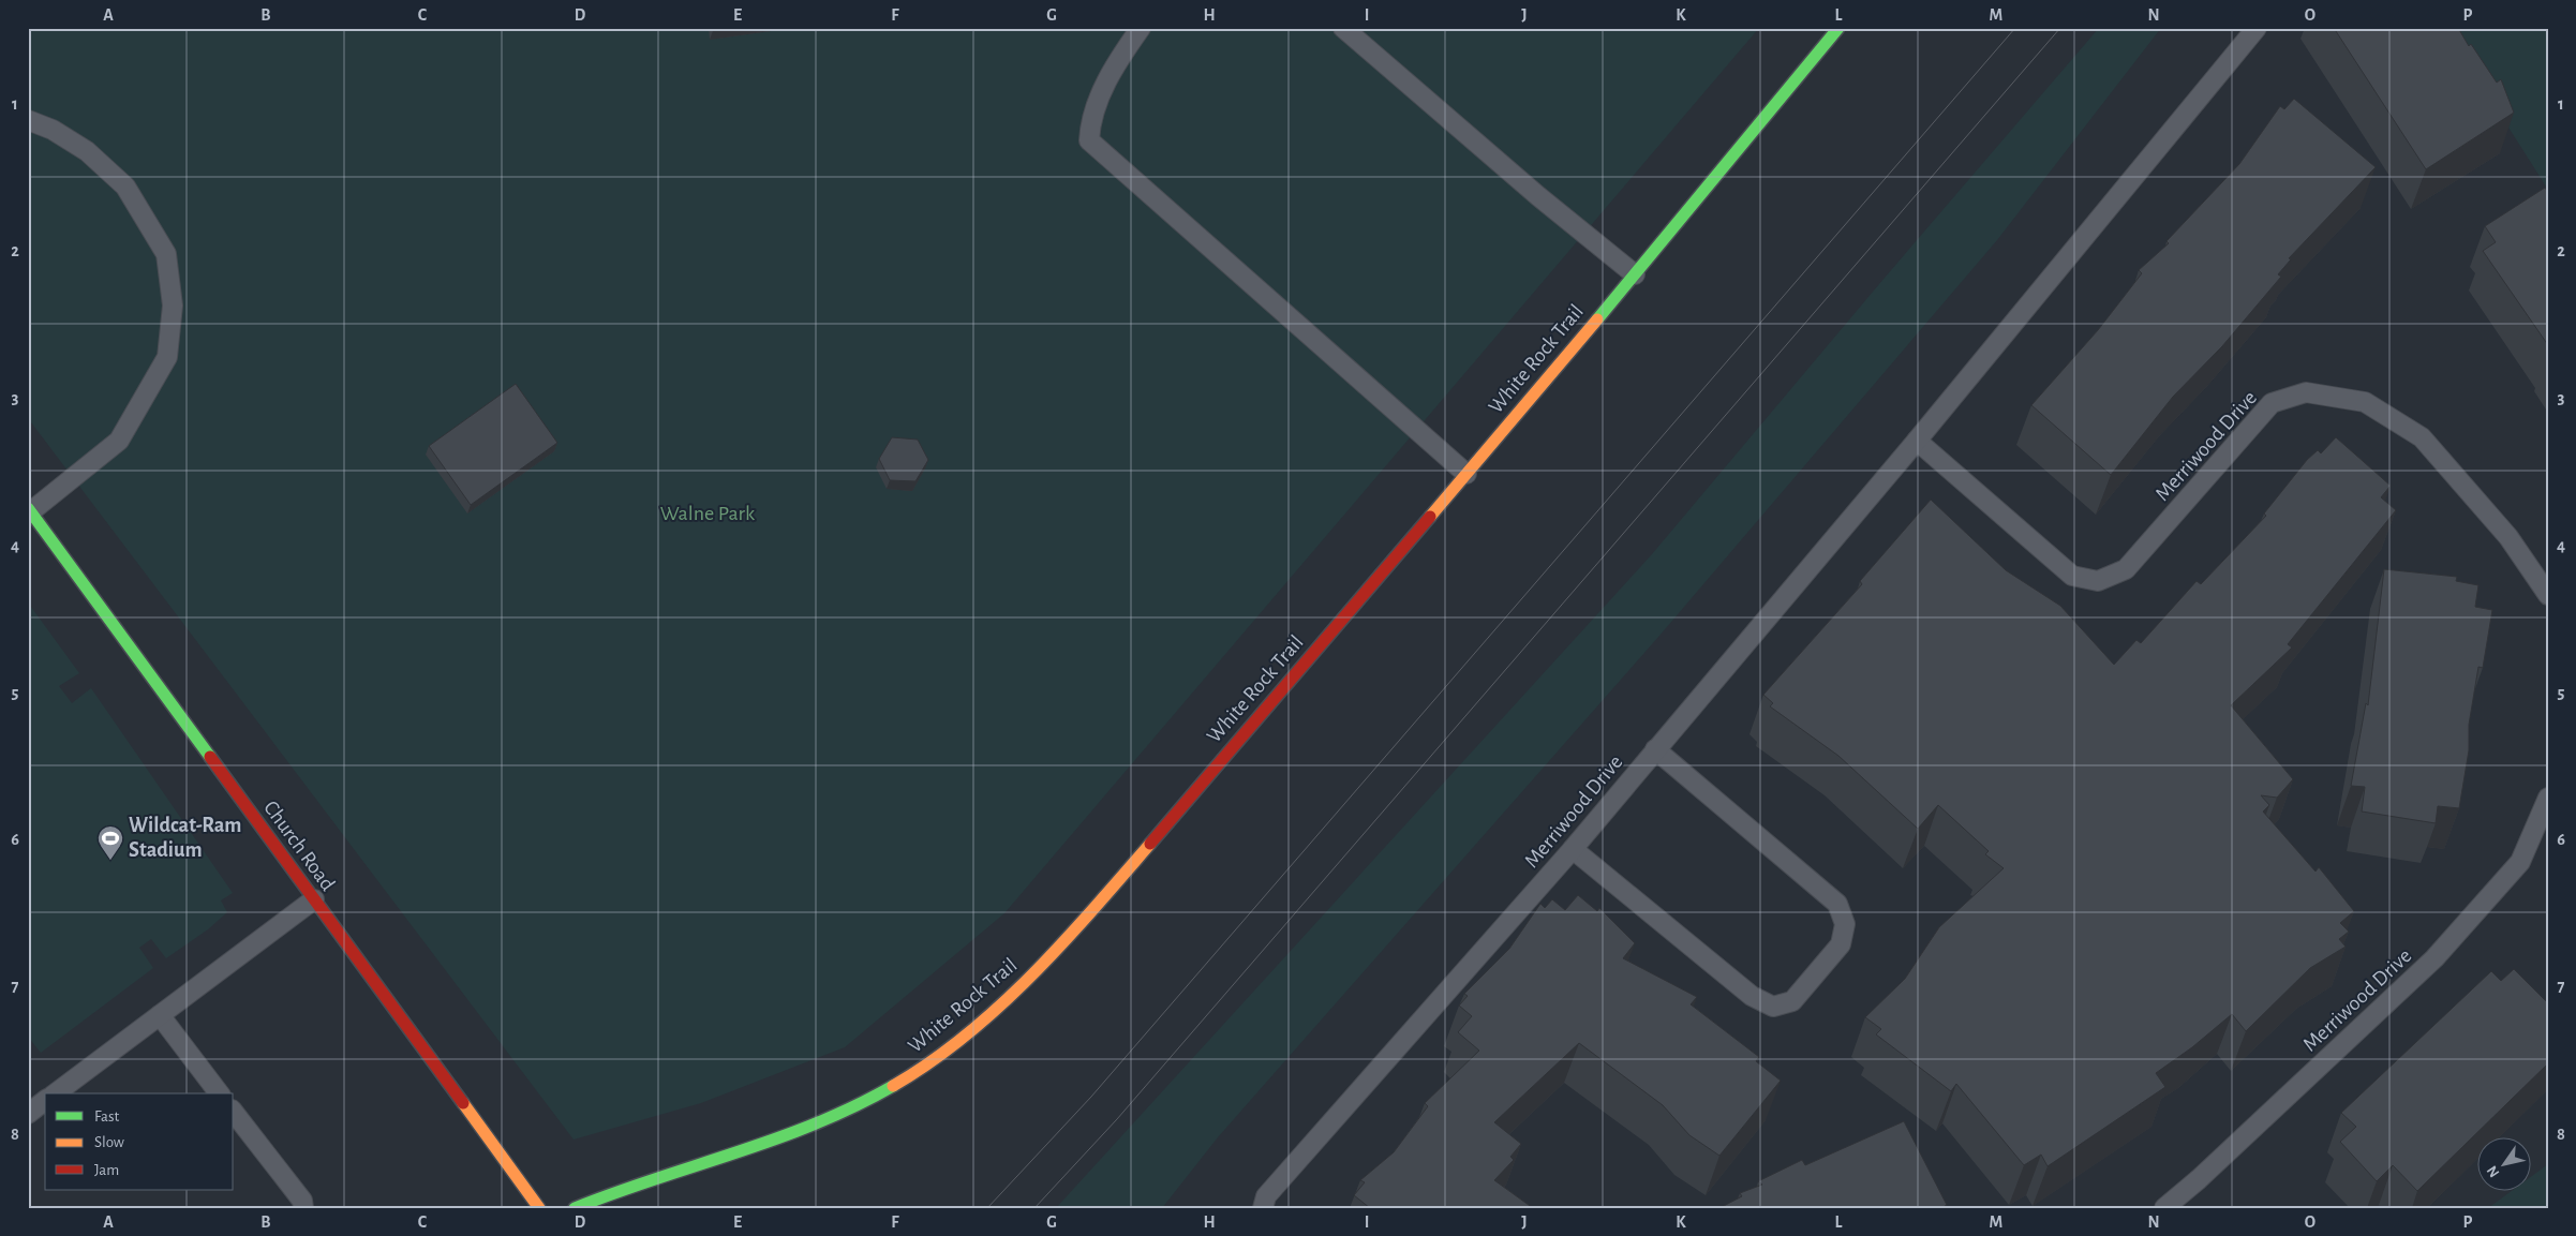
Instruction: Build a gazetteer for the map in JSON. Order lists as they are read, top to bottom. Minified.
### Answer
{"streets":{"street":["White Rock Trail","Church Road"],"lane":["Merriwood Drive"]},"parks":["Walne Park"],"places":{"sports":["Wildcat-Ram Stadium"]},"legend":["Fast","Slow","Jam"],"north":"bottom left","grid":{"columns":["A","B","C","D","E","F","G","H","I","J","K","L","M","N","O","P"],"rows":["1","2","3","4","5","6","7","8"]}}
